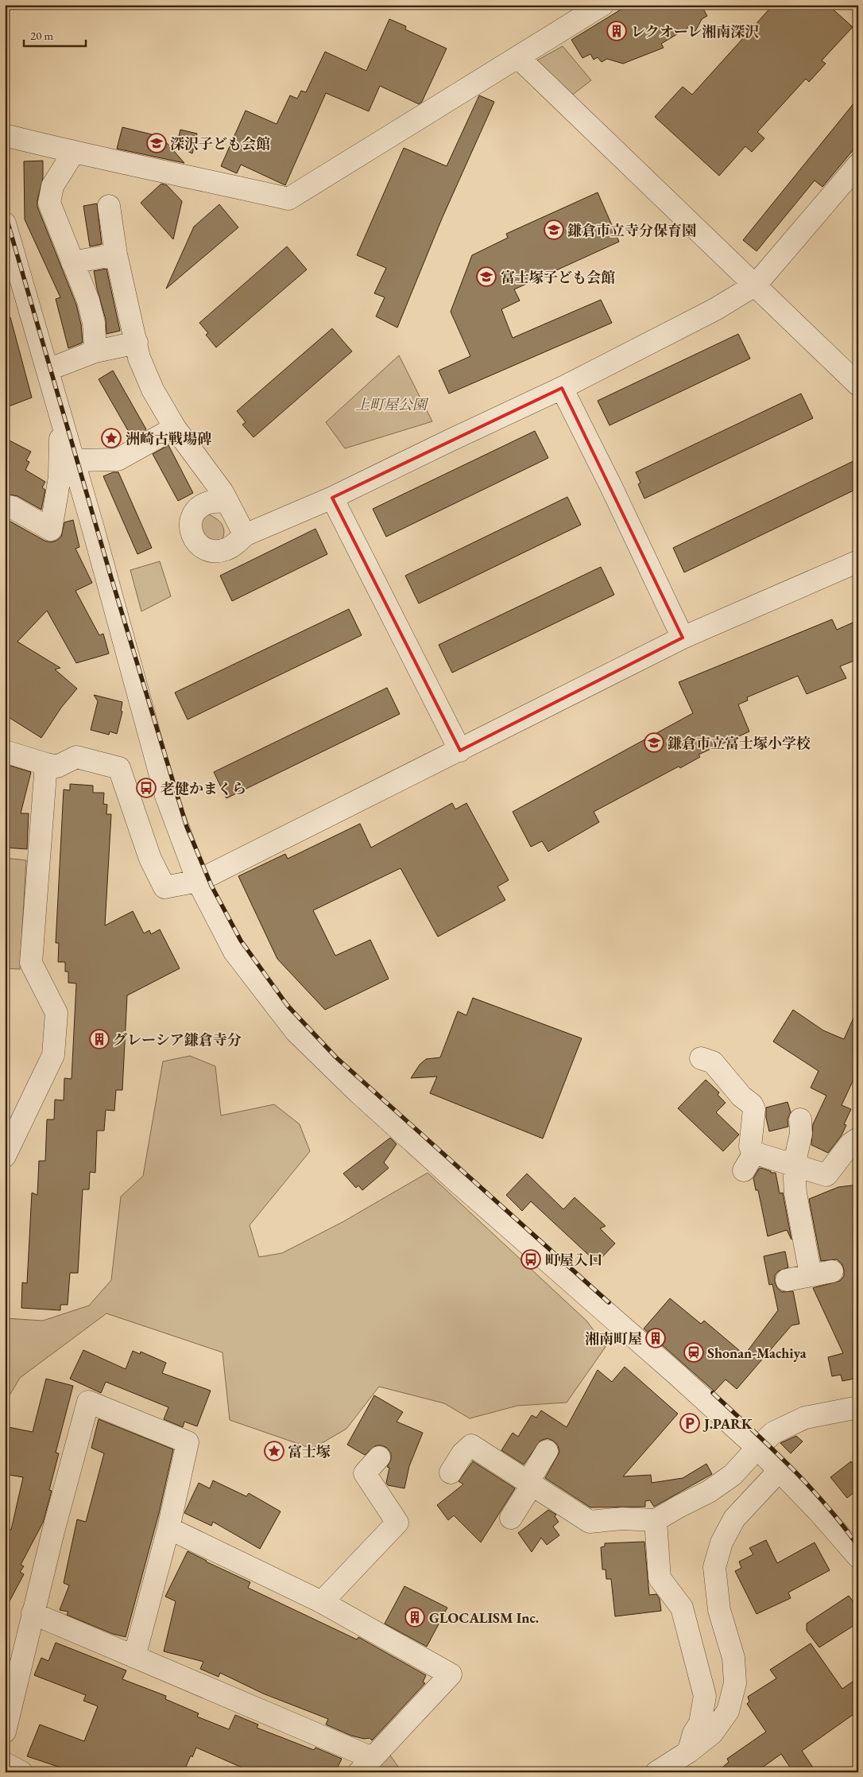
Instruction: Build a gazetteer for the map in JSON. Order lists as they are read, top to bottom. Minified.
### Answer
{"parks":["上町屋公園"],"places":{"building":["レクオーレ湘南深沢","グレーシア鎌倉寺分","湘南町屋","GLOCALISM Inc."],"school or university":["深沢子ども会館","鎌倉市立寺分保育園","富士塚子ども会館","鎌倉市立富士塚小学校"],"place":["洲崎古戦場碑","富士塚"],"bus stop":["老健かまくら","町屋入口"],"station":["Shonan-Machiya"],"parking":["J.PARK"]},"scale_bar":"20 m"}
